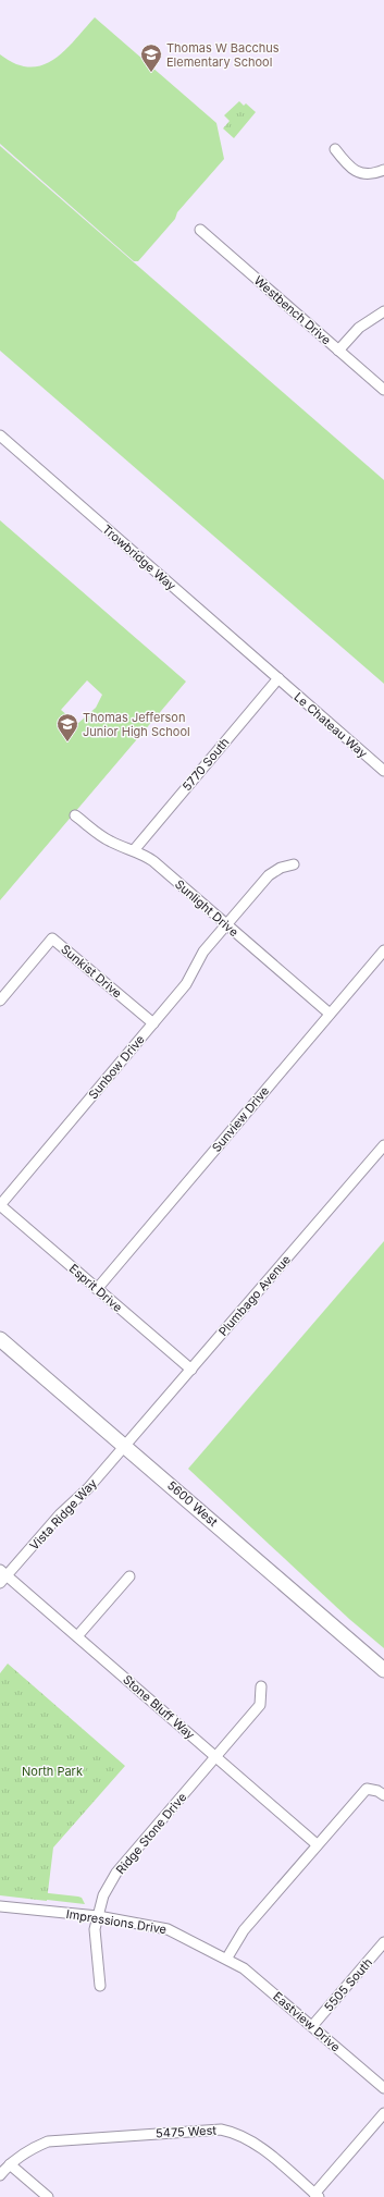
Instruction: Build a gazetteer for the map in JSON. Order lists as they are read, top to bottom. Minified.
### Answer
{"streets":{"main road":["5600 West"],"street":["Westbench Drive","Trowbridge Way","Le Chateau Way","5770 South","Sunlight Drive","Sunkist Drive","Sunbow Drive","Sunview Drive","Esprit Drive","Plumbago Avenue","Vista Ridge Way","Stone Bluff Way","Ridge Stone Drive","Impressions Drive","5505 South","Eastview Drive","5475 West"]},"crossings":[["Trowbridge Way","Le Chateau Way"],["Trowbridge Way","5770 South"],["Le Chateau Way","5770 South"],["5770 South","Sunlight Drive"],["Sunlight Drive","Sunbow Drive"],["Sunlight Drive","Sunview Drive"],["Sunkist Drive","Sunbow Drive"],["Sunbow Drive","Esprit Drive"],["Sunview Drive","Esprit Drive"],["Esprit Drive","Plumbago Avenue"],["Plumbago Avenue","5600 West"],["Plumbago Avenue","Vista Ridge Way"],["5600 West","Vista Ridge Way"],["Vista Ridge Way","Stone Bluff Way"],["Stone Bluff Way","Ridge Stone Drive"],["Ridge Stone Drive","Impressions Drive"],["Impressions Drive","Eastview Drive"],["5505 South","Eastview Drive"]],"parks":["North Park"],"places":{"school or university":["Thomas W Bacchus Elementary School","Thomas Jefferson Junior High School"]}}
